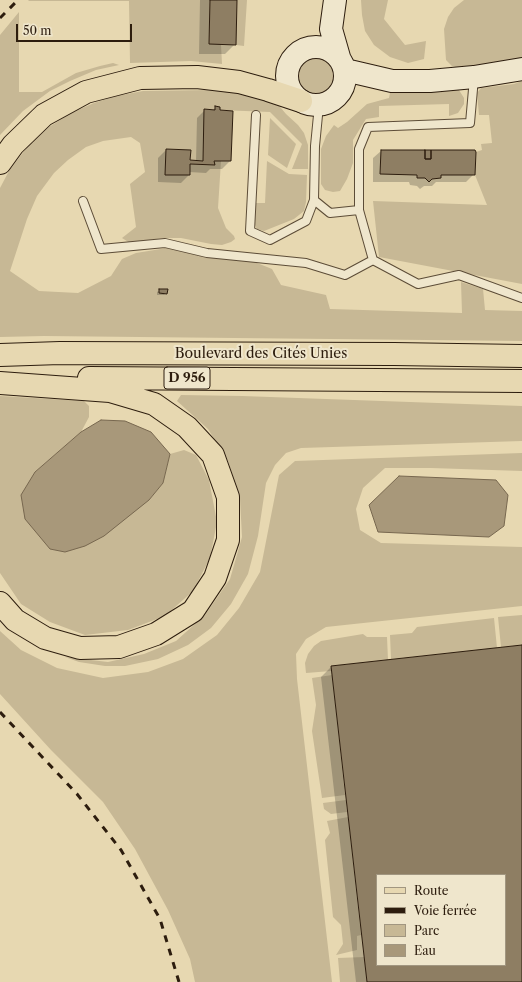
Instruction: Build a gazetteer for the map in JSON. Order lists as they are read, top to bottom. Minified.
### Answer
{"streets":{"main road":["Boulevard des Cités Unies","D 956"]},"legend":["Route","Voie ferrée","Parc","Eau"],"scale_bar":"50 m"}
